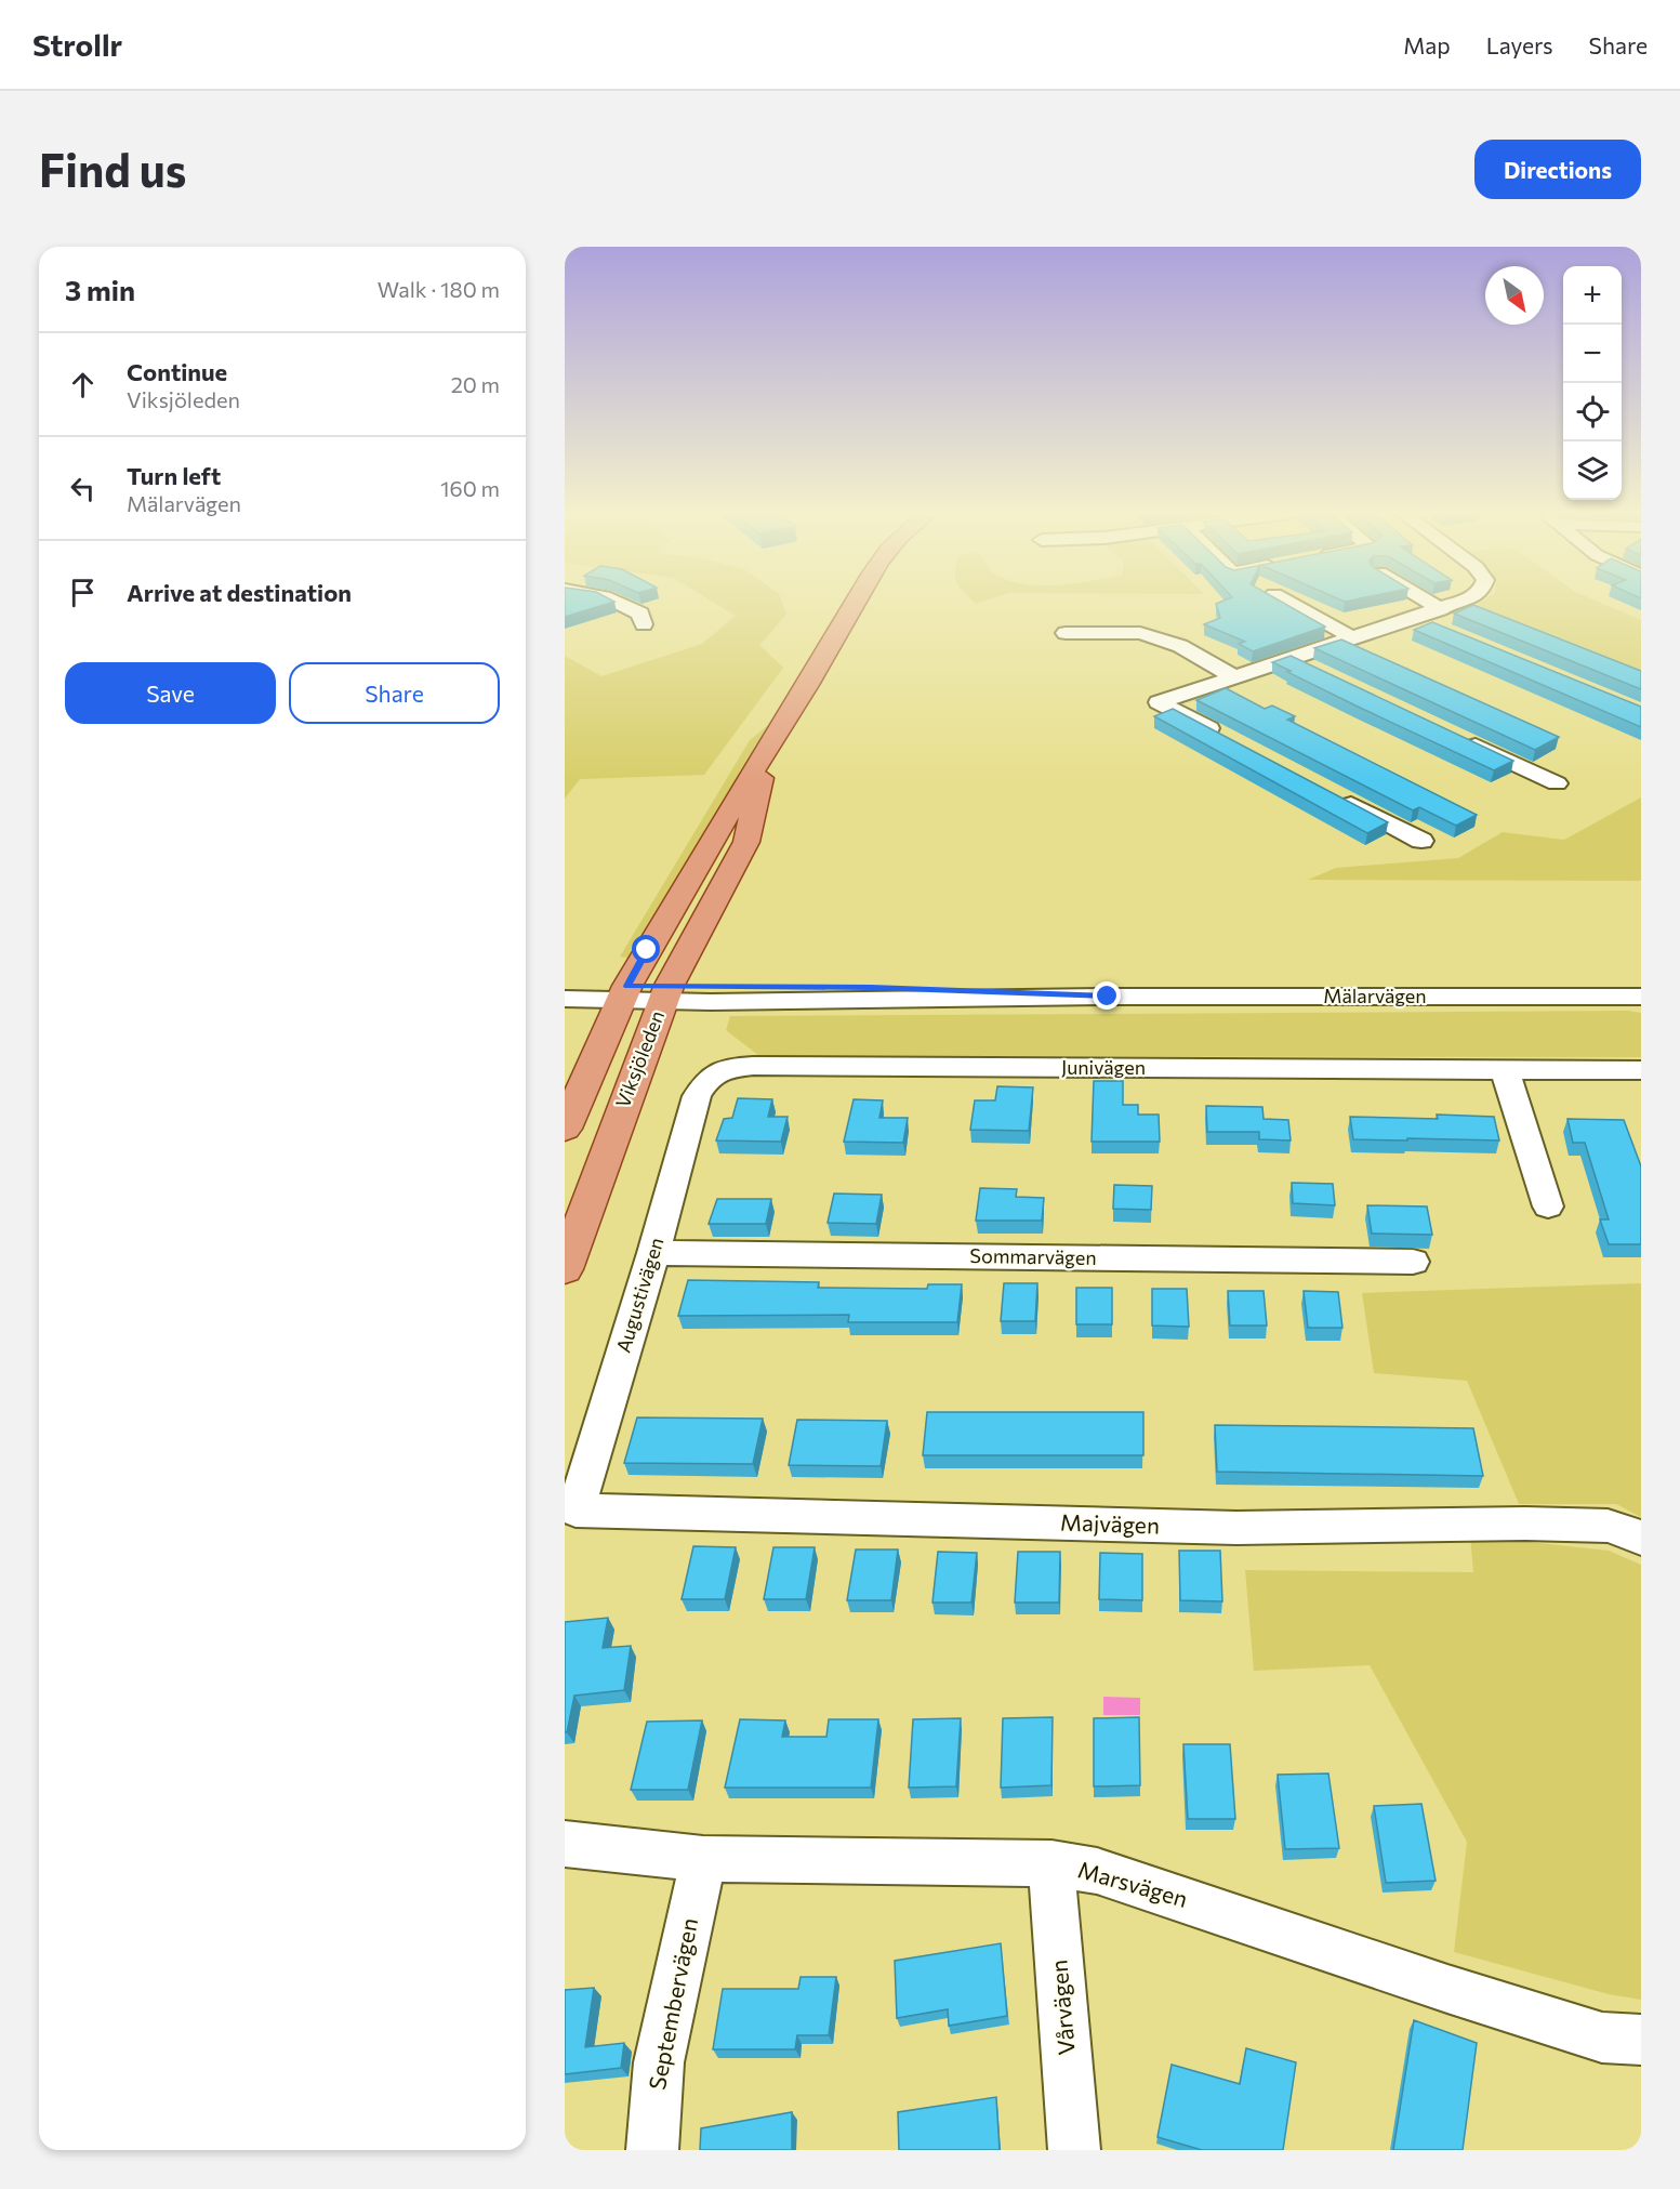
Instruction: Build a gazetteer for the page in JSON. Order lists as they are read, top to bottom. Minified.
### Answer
{"streets":{"main road":["Viksjöleden"],"street":["Mälarvägen","Junivägen","Sommarvägen","Augustivägen","Majvägen","Marsvägen","Septembervägen","Vårvägen"]},"crossings":[["Mälarvägen","Viksjöleden"],["Junivägen","Augustivägen"],["Sommarvägen","Augustivägen"],["Augustivägen","Majvägen"],["Marsvägen","Septembervägen"],["Marsvägen","Vårvägen"]],"north":"bottom right","page":{"header":"Strollr","nav":["Map","Layers","Share"],"buttons":["Directions",["Save","Share"]],"title":"Find us","heading":["3 min","Walk · 180 m"],"map_buttons":["+","−"],"list":[["Continue","Viksjöleden","20 m"],["Turn left","Mälarvägen","160 m"],"Arrive at destination"]}}
